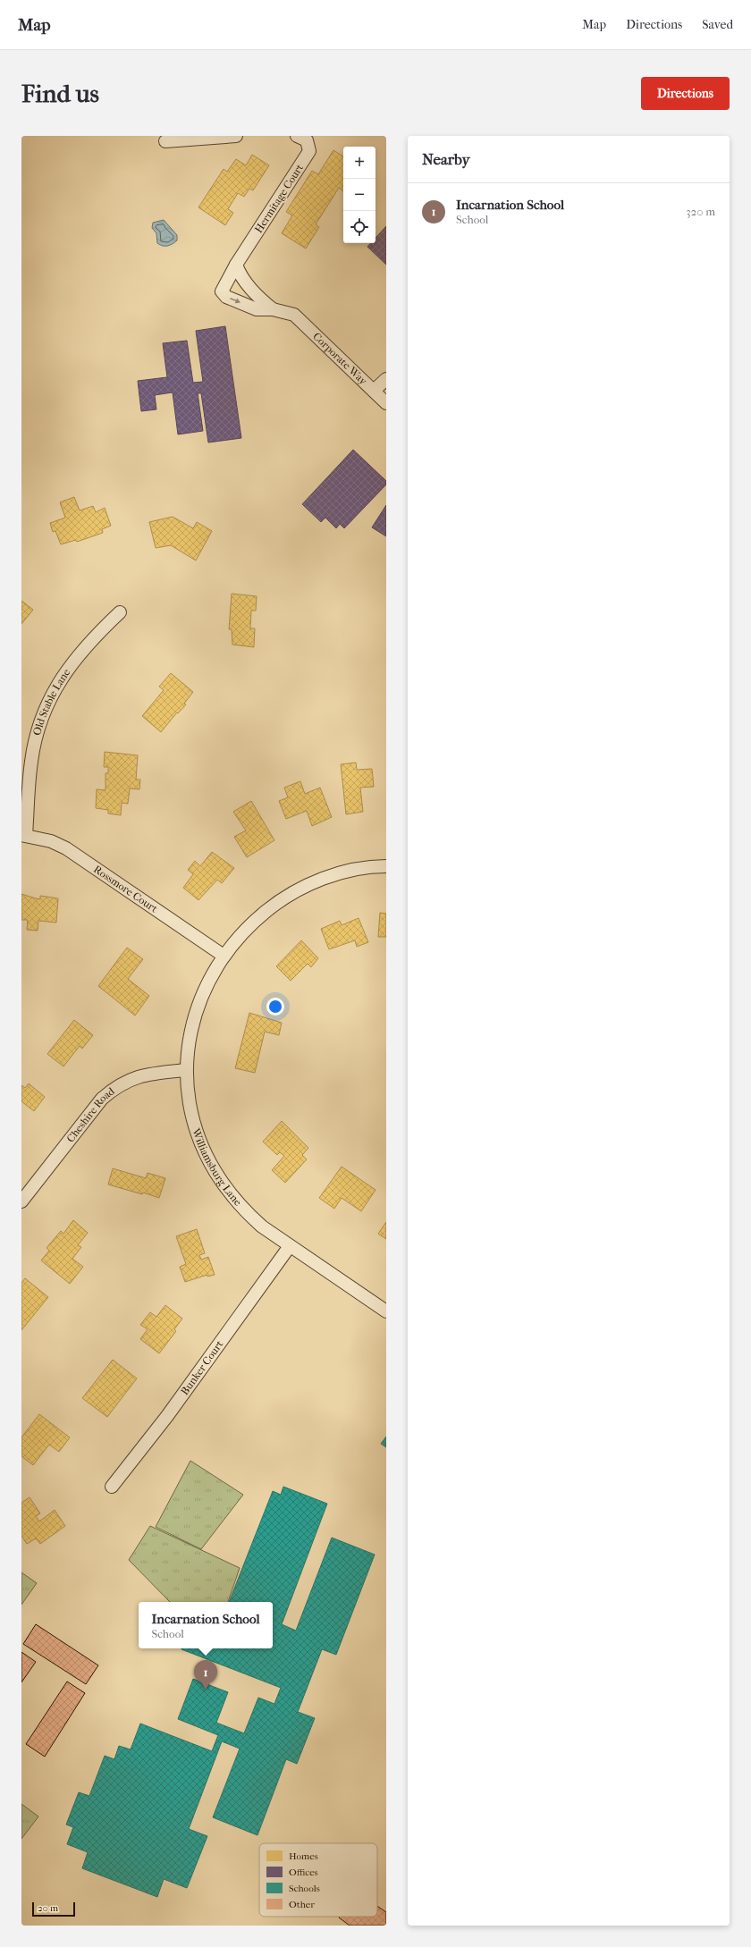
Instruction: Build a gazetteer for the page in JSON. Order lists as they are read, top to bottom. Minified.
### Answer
{"streets":{"street":["Hermitage Court","Corporate Way","Old Stable Lane","Rossmore Court","Cheshire Road","Williamsburg Lane","Bunker Court"]},"crossings":[["Hermitage Court","Corporate Way"],["Old Stable Lane","Rossmore Court"],["Rossmore Court","Williamsburg Lane"],["Cheshire Road","Williamsburg Lane"],["Williamsburg Lane","Bunker Court"]],"legend":["Homes","Offices","Schools","Other"],"scale_bar":"20 m","page":{"header":"Map","nav":["Map","Directions","Saved"],"buttons":"Directions","title":"Find us","heading":"Nearby","map_buttons":["+","−"],"list":[{"mark":"1","name":"Incarnation School","note":"School","value":"320 m"}],"popup":["Incarnation School","School"],"pins":"1","scale":"20 m"}}
